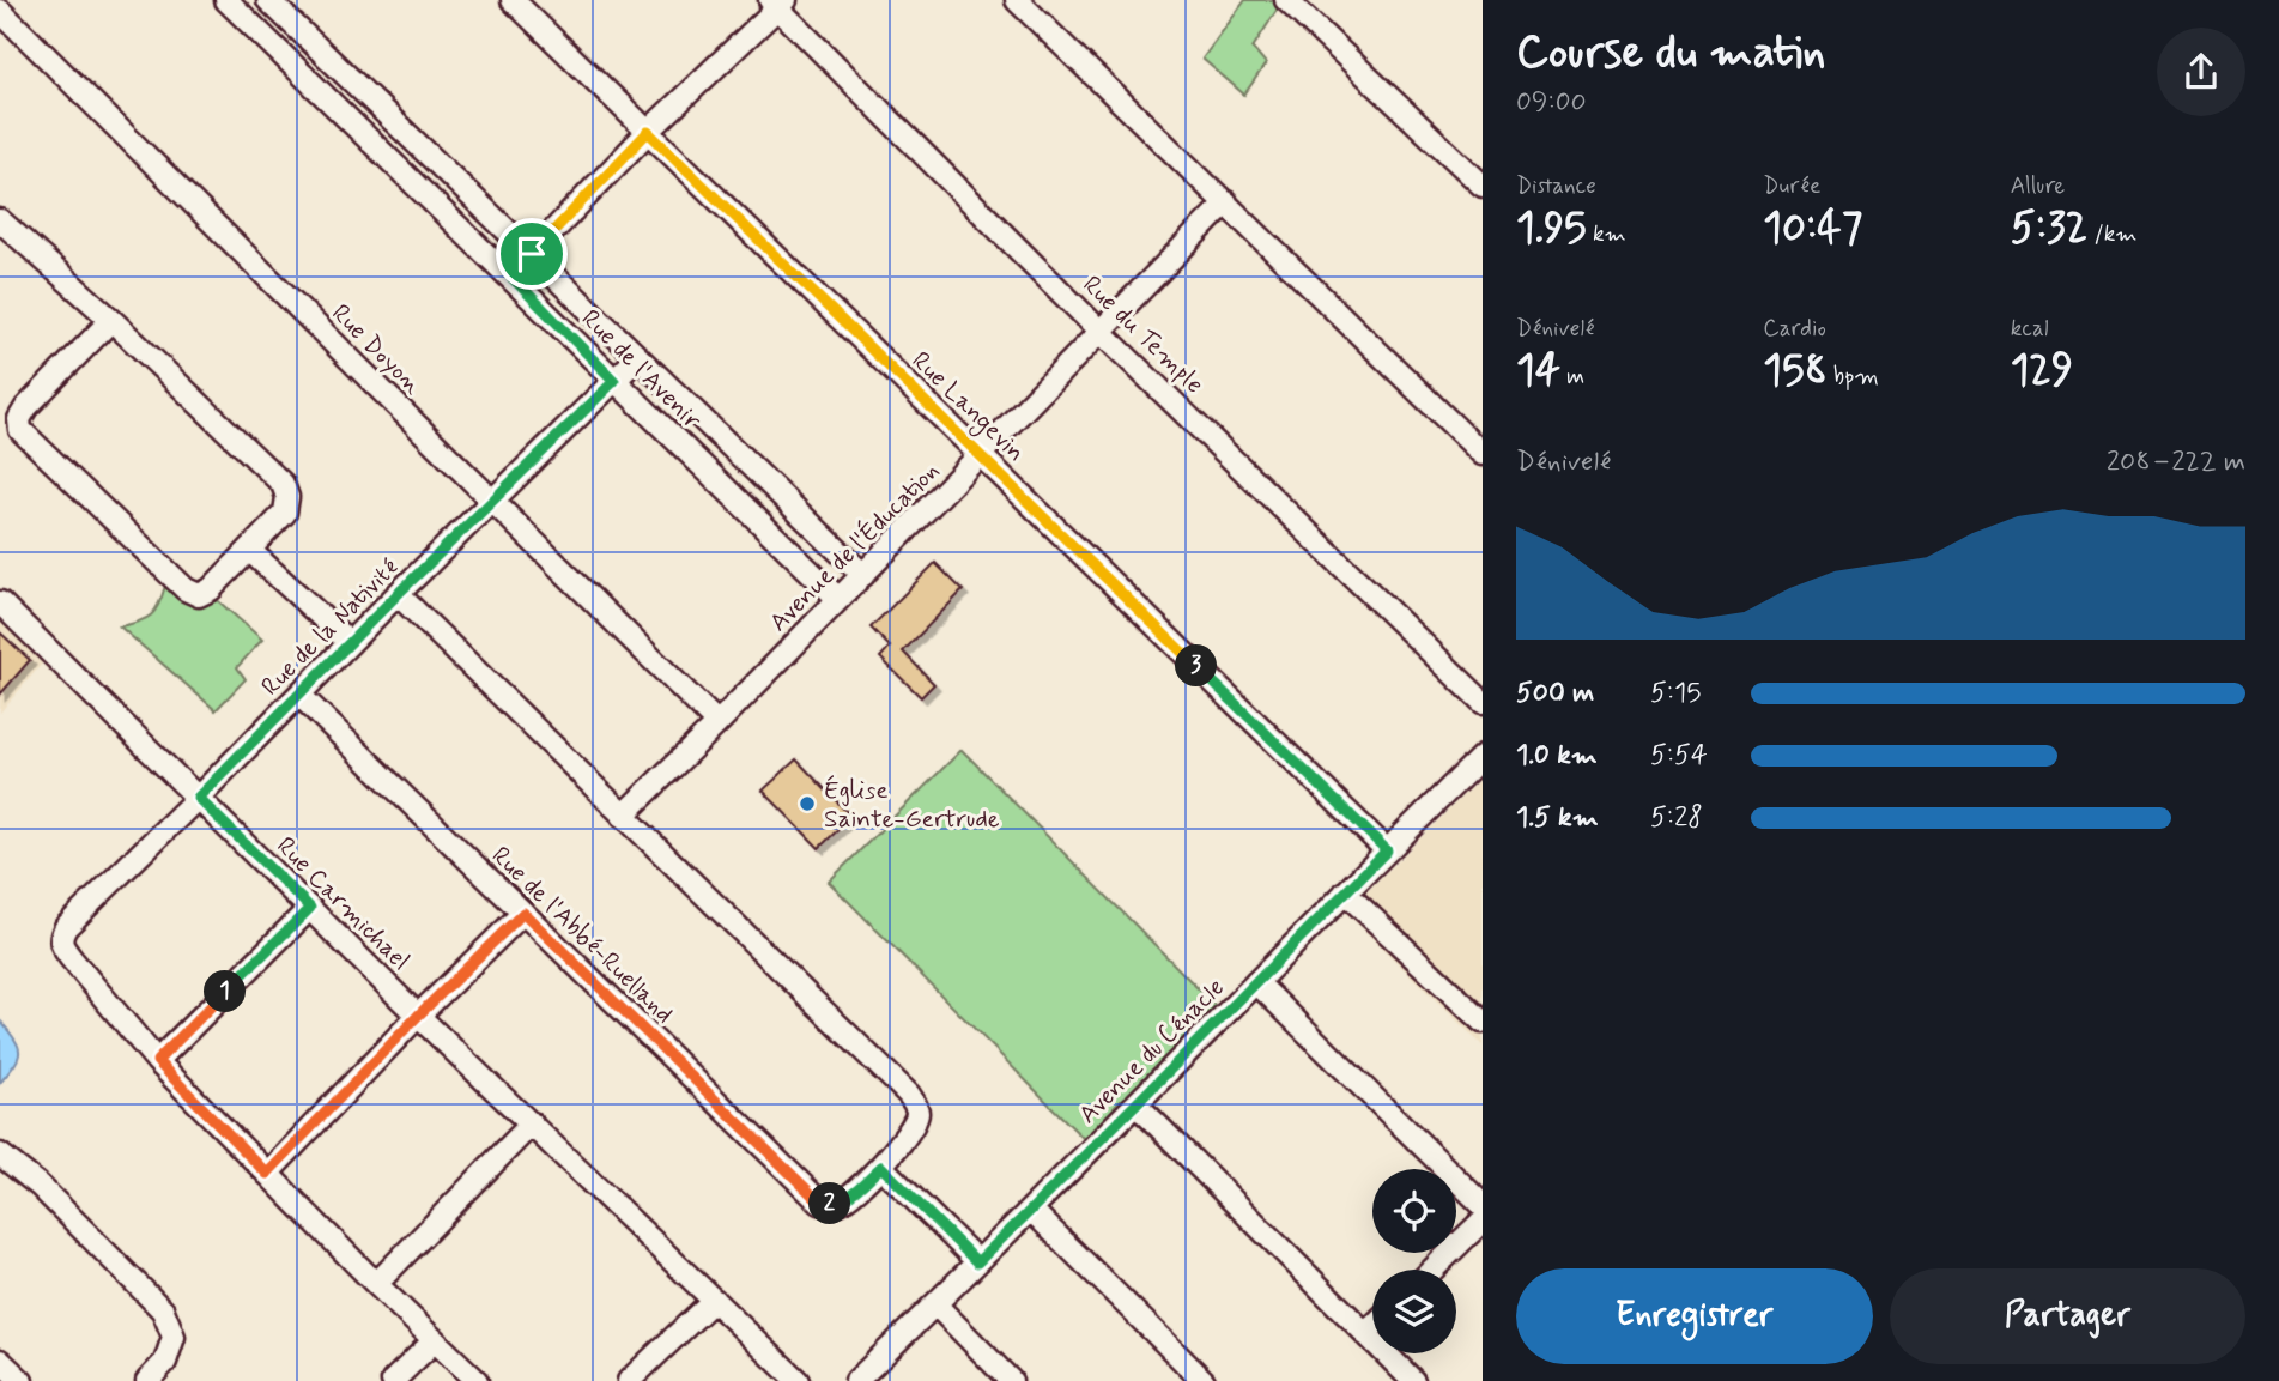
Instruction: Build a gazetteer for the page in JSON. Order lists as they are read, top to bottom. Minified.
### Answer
{"streets":{"street":["Rue du Temple","Rue Doyon","Rue de l'Avenir","Rue Langevin","Avenue de l'Éducation","Rue de la Nativité","Rue Carmichael","Rue de l'Abbé-Ruelland","Avenue du Cénacle"]},"crossings":[["Rue du Temple","Avenue de l'Éducation"],["Rue Doyon","Avenue de l'Éducation"],["Rue Doyon","Rue de la Nativité"],["Rue de l'Avenir","Avenue de l'Éducation"],["Rue de l'Avenir","Rue de la Nativité"],["Rue Langevin","Avenue de l'Éducation"],["Rue Langevin","Avenue du Cénacle"],["Rue de la Nativité","Rue Carmichael"],["Rue de la Nativité","Rue de l'Abbé-Ruelland"]],"places":["Église Sainte-Gertrude"],"page":{"heading":["Course du matin","09:00"],"stats":[["Distance","1.95 km"],["Durée","10:47"],["Allure","5:32 /km"],["Dénivelé","14 m"],["Cardio","158 bpm"],["kcal","129"]],"chart":["Dénivelé","208–222 m"],"pins":["3","1","2"],"list":[{"name":"500 m","note":"5:15"},{"name":"1.0 km","note":"5:54"},{"name":"1.5 km","note":"5:28"}],"buttons":["Enregistrer","Partager"]}}
